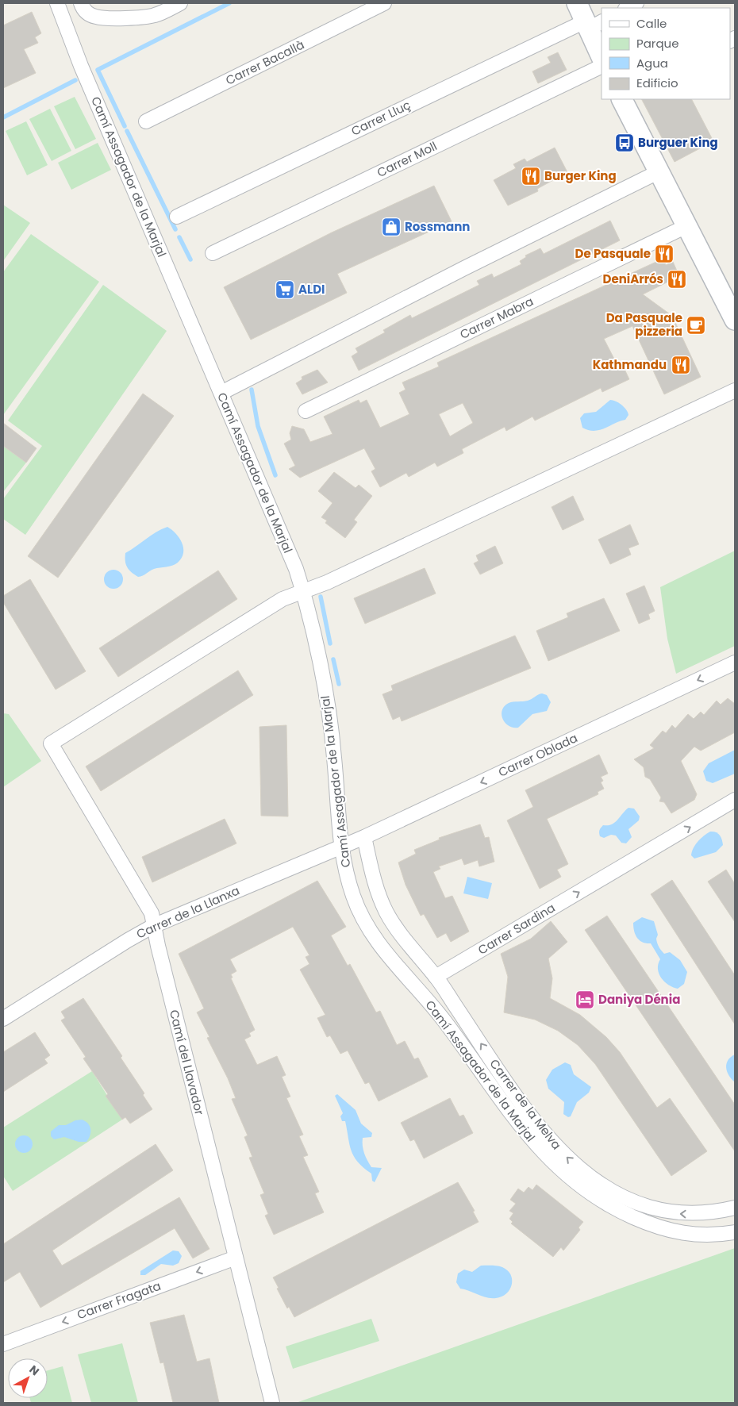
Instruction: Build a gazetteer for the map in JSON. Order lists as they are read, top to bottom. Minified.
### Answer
{"streets":{"street":["Carrer Bacallà","Carrer Lluç","Carrer Moll","Camí Assagador de la Marjal","Carrer Mabra","Carrer Oblada","Carrer de la Llanxa","Carrer Sardina","Camí del Llavador","Carrer de la Melva","Carrer Fragata"]},"crossings":[["Camí Assagador de la Marjal","Carrer Oblada"],["Camí Assagador de la Marjal","Carrer de la Llanxa"],["Camí Assagador de la Marjal","Camí del Llavador"],["Carrer Oblada","Carrer de la Llanxa"],["Carrer de la Llanxa","Camí del Llavador"],["Carrer Sardina","Carrer de la Melva"],["Camí del Llavador","Carrer Fragata"]],"one_way":["Carrer Oblada","Carrer Sardina","Carrer de la Melva","Carrer Fragata"],"places":{"bus stop":["Burguer King"],"restaurant":["Burger King","De Pasquale","DeniArrós","Kathmandu"],"shop":["Rossmann"],"supermarket":["ALDI"],"cafe":["Da Pasquale pizzeria"],"hotel":["Daniya Dénia"]},"legend":["Calle","Parque","Agua","Edificio"],"north":"top right"}
